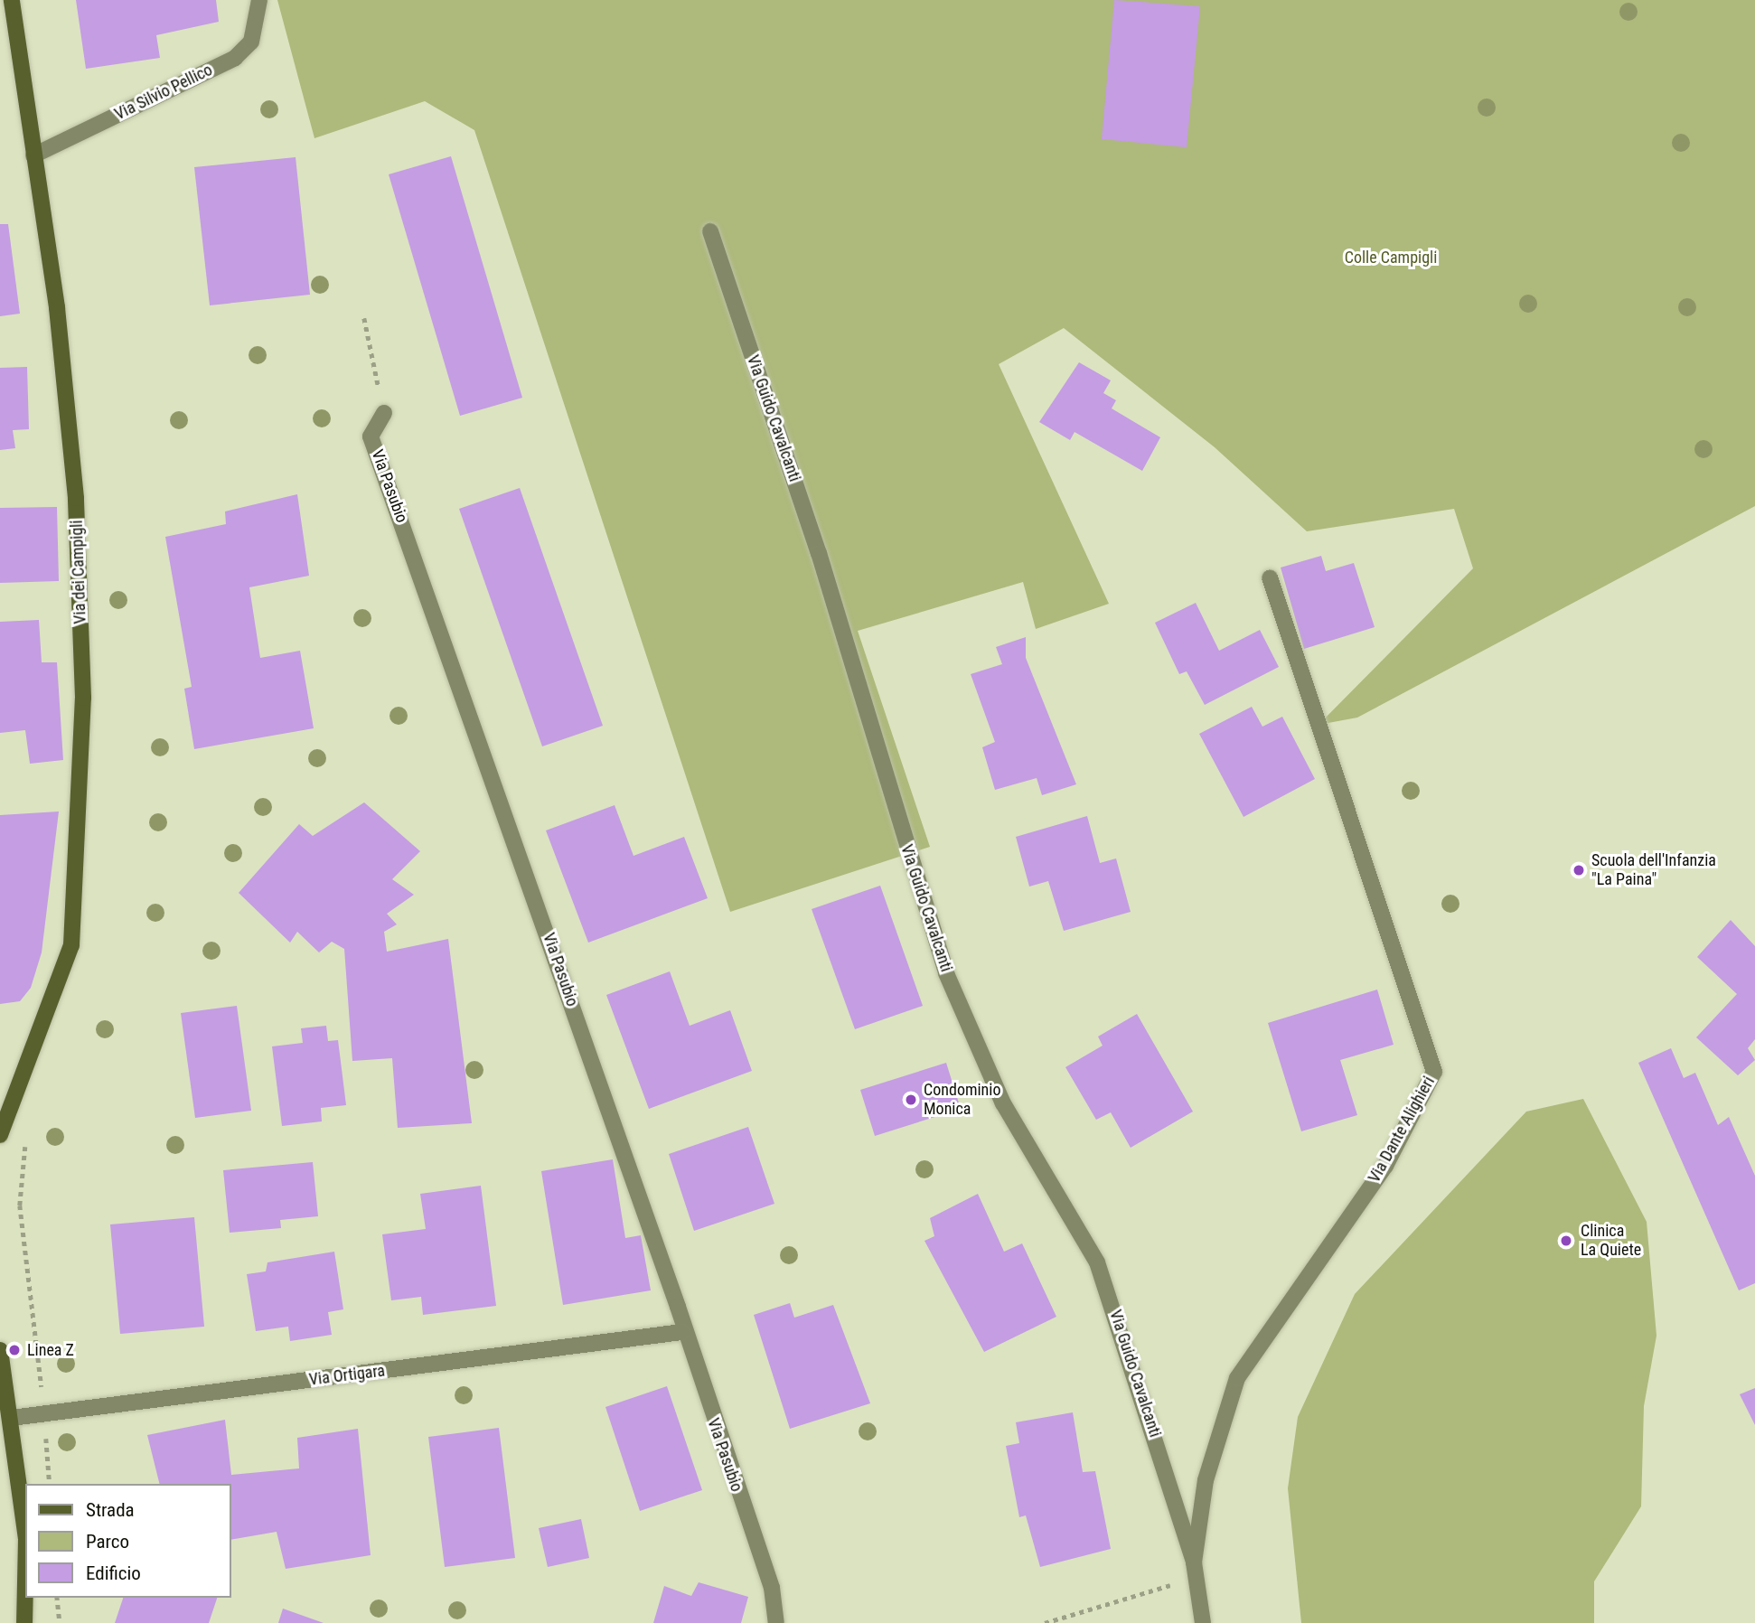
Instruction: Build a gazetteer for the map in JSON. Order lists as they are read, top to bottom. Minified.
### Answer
{"streets":{"street":["Via Silvio Pellico","Via Guido Cavalcanti","Via Pasubio","Via dei Campigli","Via Dante Alighieri","Via Ortigara"]},"crossings":[["Via Silvio Pellico","Via dei Campigli"],["Via Guido Cavalcanti","Via Dante Alighieri"],["Via Pasubio","Via Ortigara"]],"parks":["Colle Campigli"],"places":["Scuola dell'Infanzia \"La Paina\"","Condominio Monica","Clinica La Quiete","Linea Z"],"legend":["Strada","Parco","Edificio"]}
